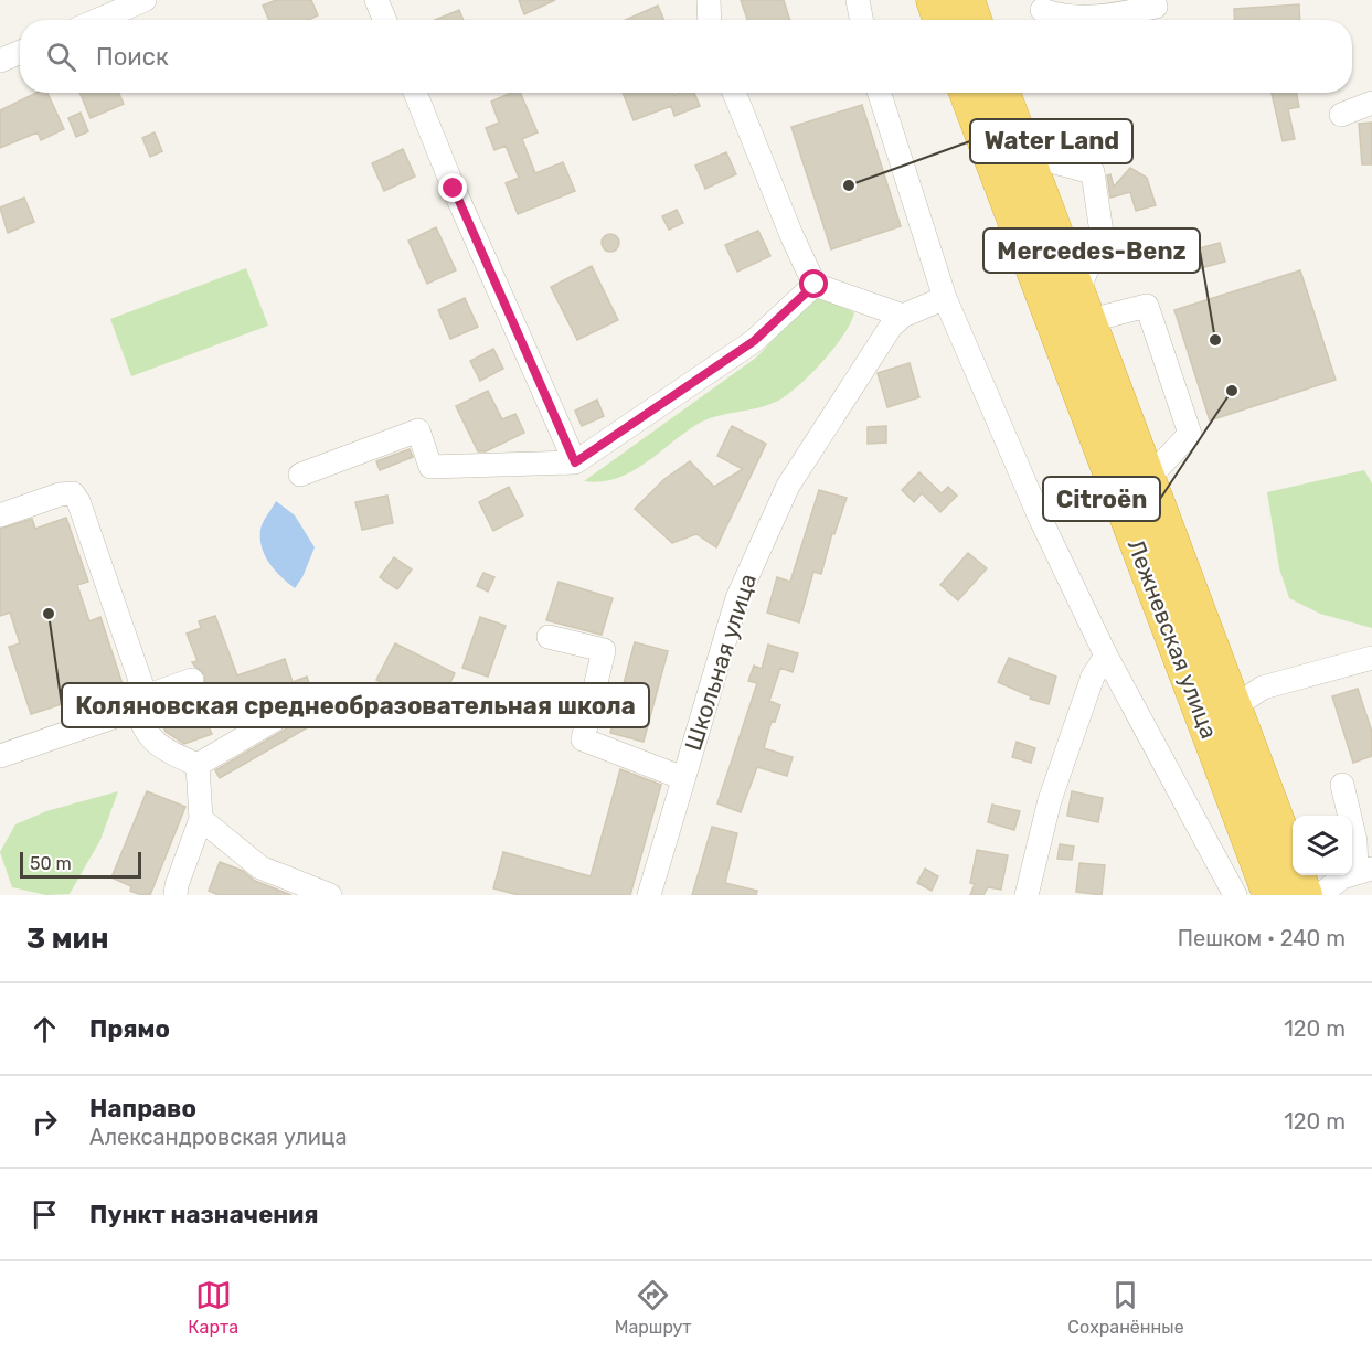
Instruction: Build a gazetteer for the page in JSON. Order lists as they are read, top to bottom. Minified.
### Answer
{"streets":{"highway":["Лежневская улица"],"street":["Школьная улица"]},"places":["Water Land","Mercedes-Benz","Citroën","Коляновская среднеобразовательная школа"],"scale_bar":"50 m","page":{"search":"Поиск","scale":"50 m","heading":["3 мин","Пешком · 240 m"],"list":[["Прямо","120 m"],["Направо","Александровская улица","120 m"],"Пункт назначения"],"nav":["Карта","Маршрут","Сохранённые"]}}
